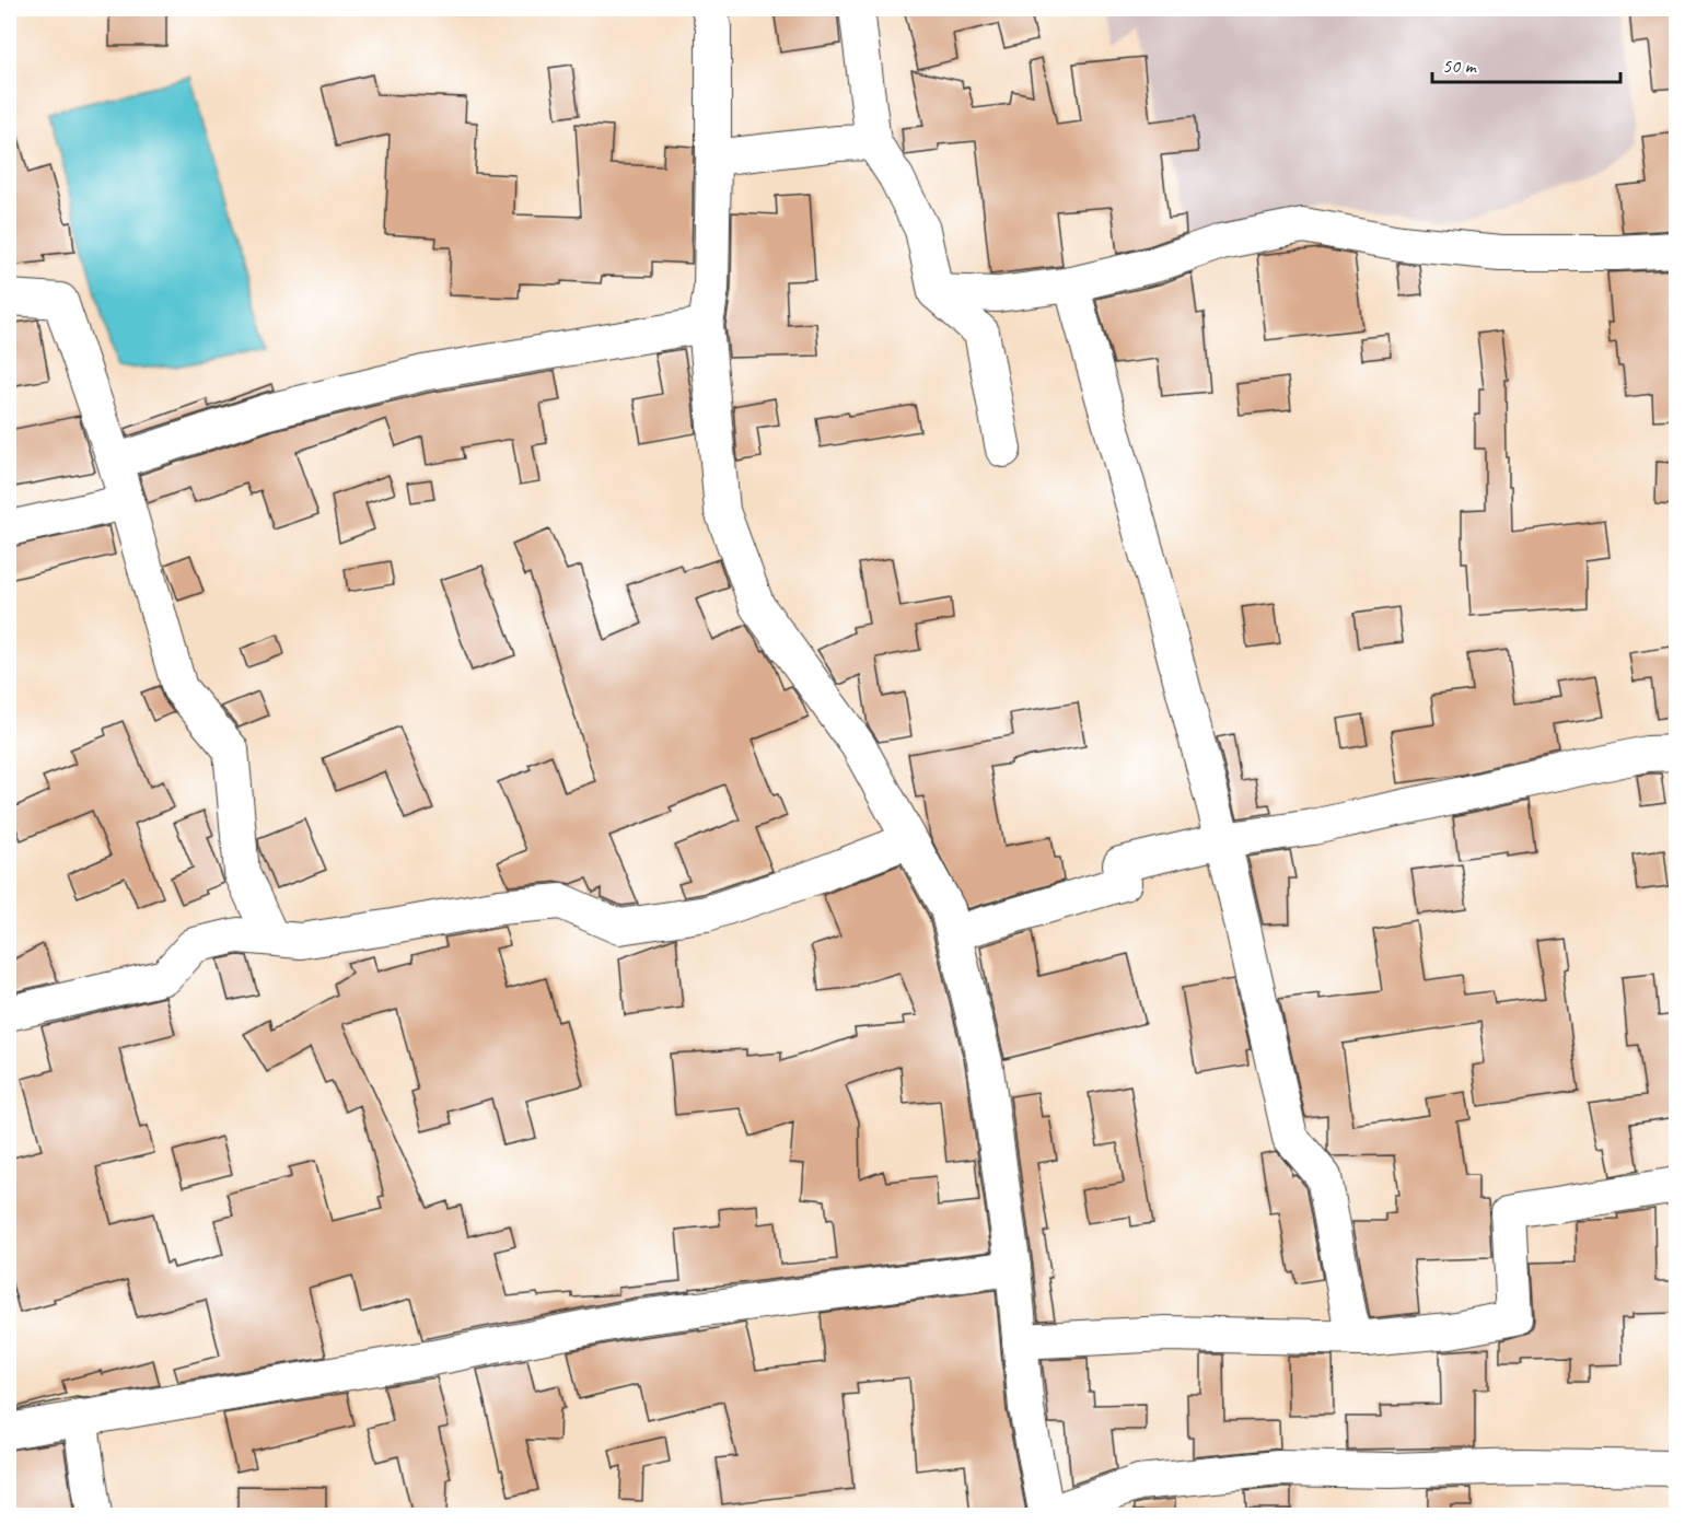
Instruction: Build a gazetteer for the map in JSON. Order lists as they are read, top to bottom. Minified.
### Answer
{"scale_bar":"50 m"}
